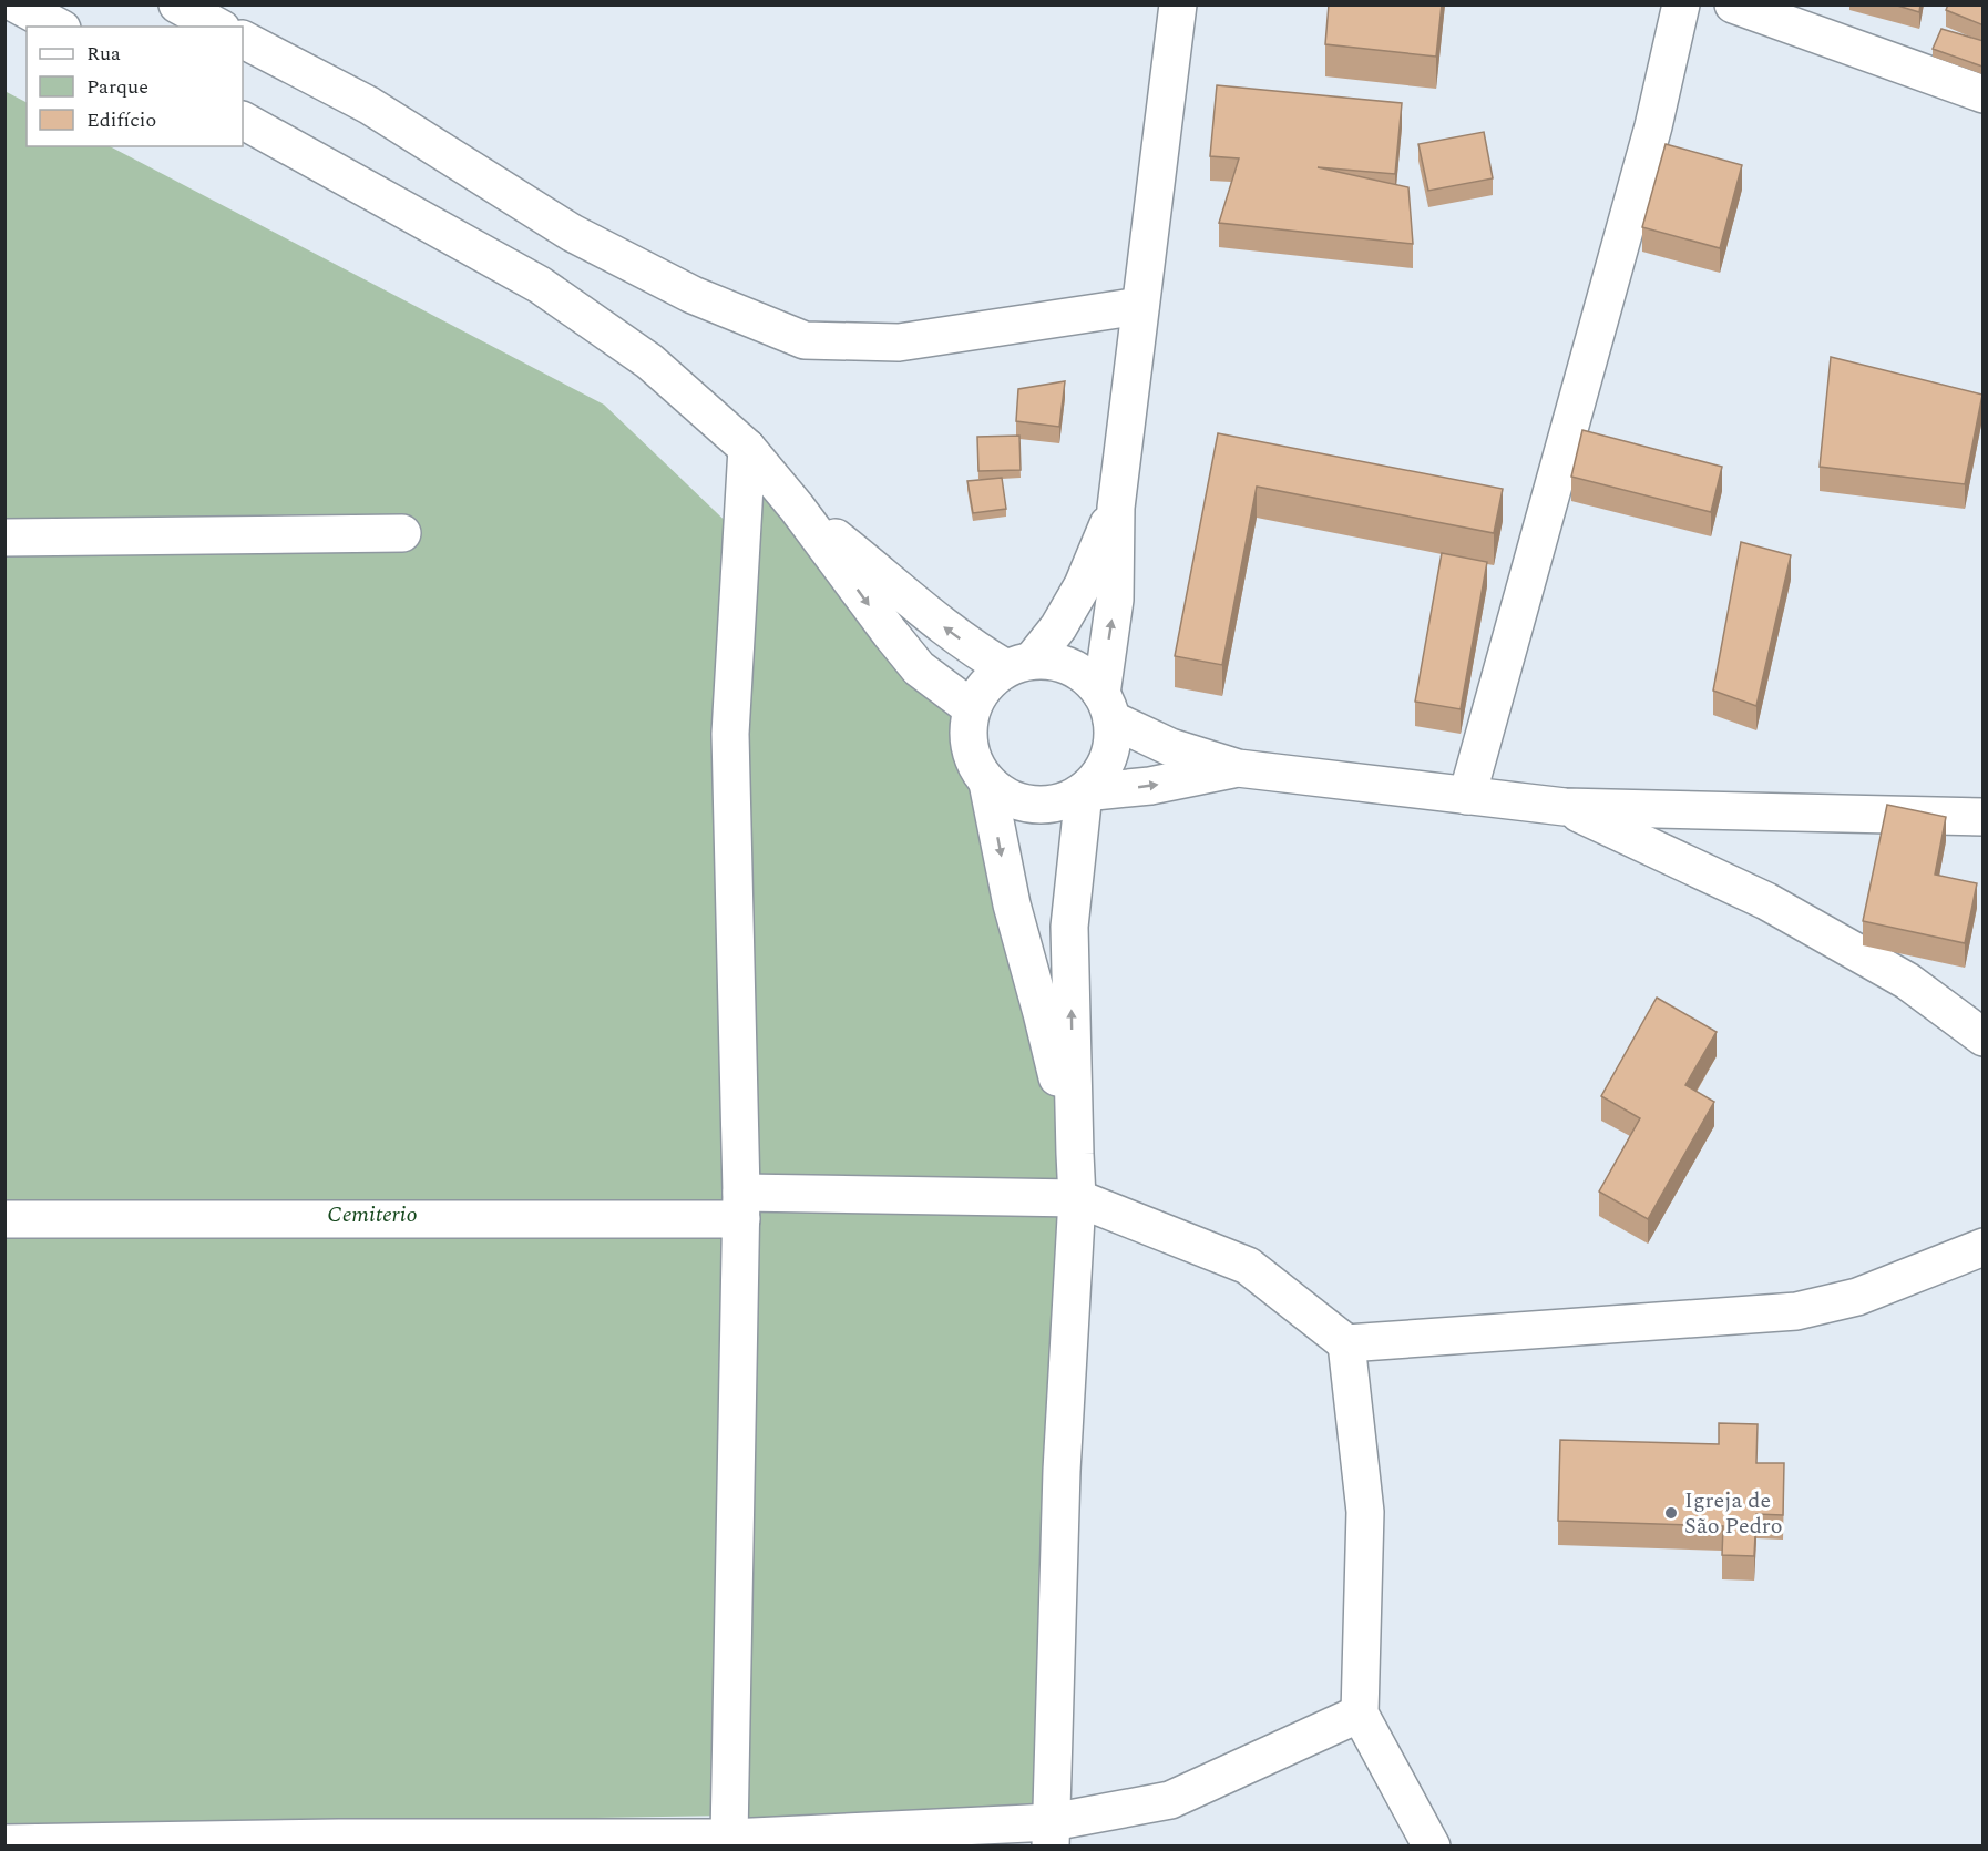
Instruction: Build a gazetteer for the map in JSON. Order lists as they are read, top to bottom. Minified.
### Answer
{"parks":["Cemiterio"],"places":["Igreja de São Pedro"],"legend":["Rua","Parque","Edifício"]}
